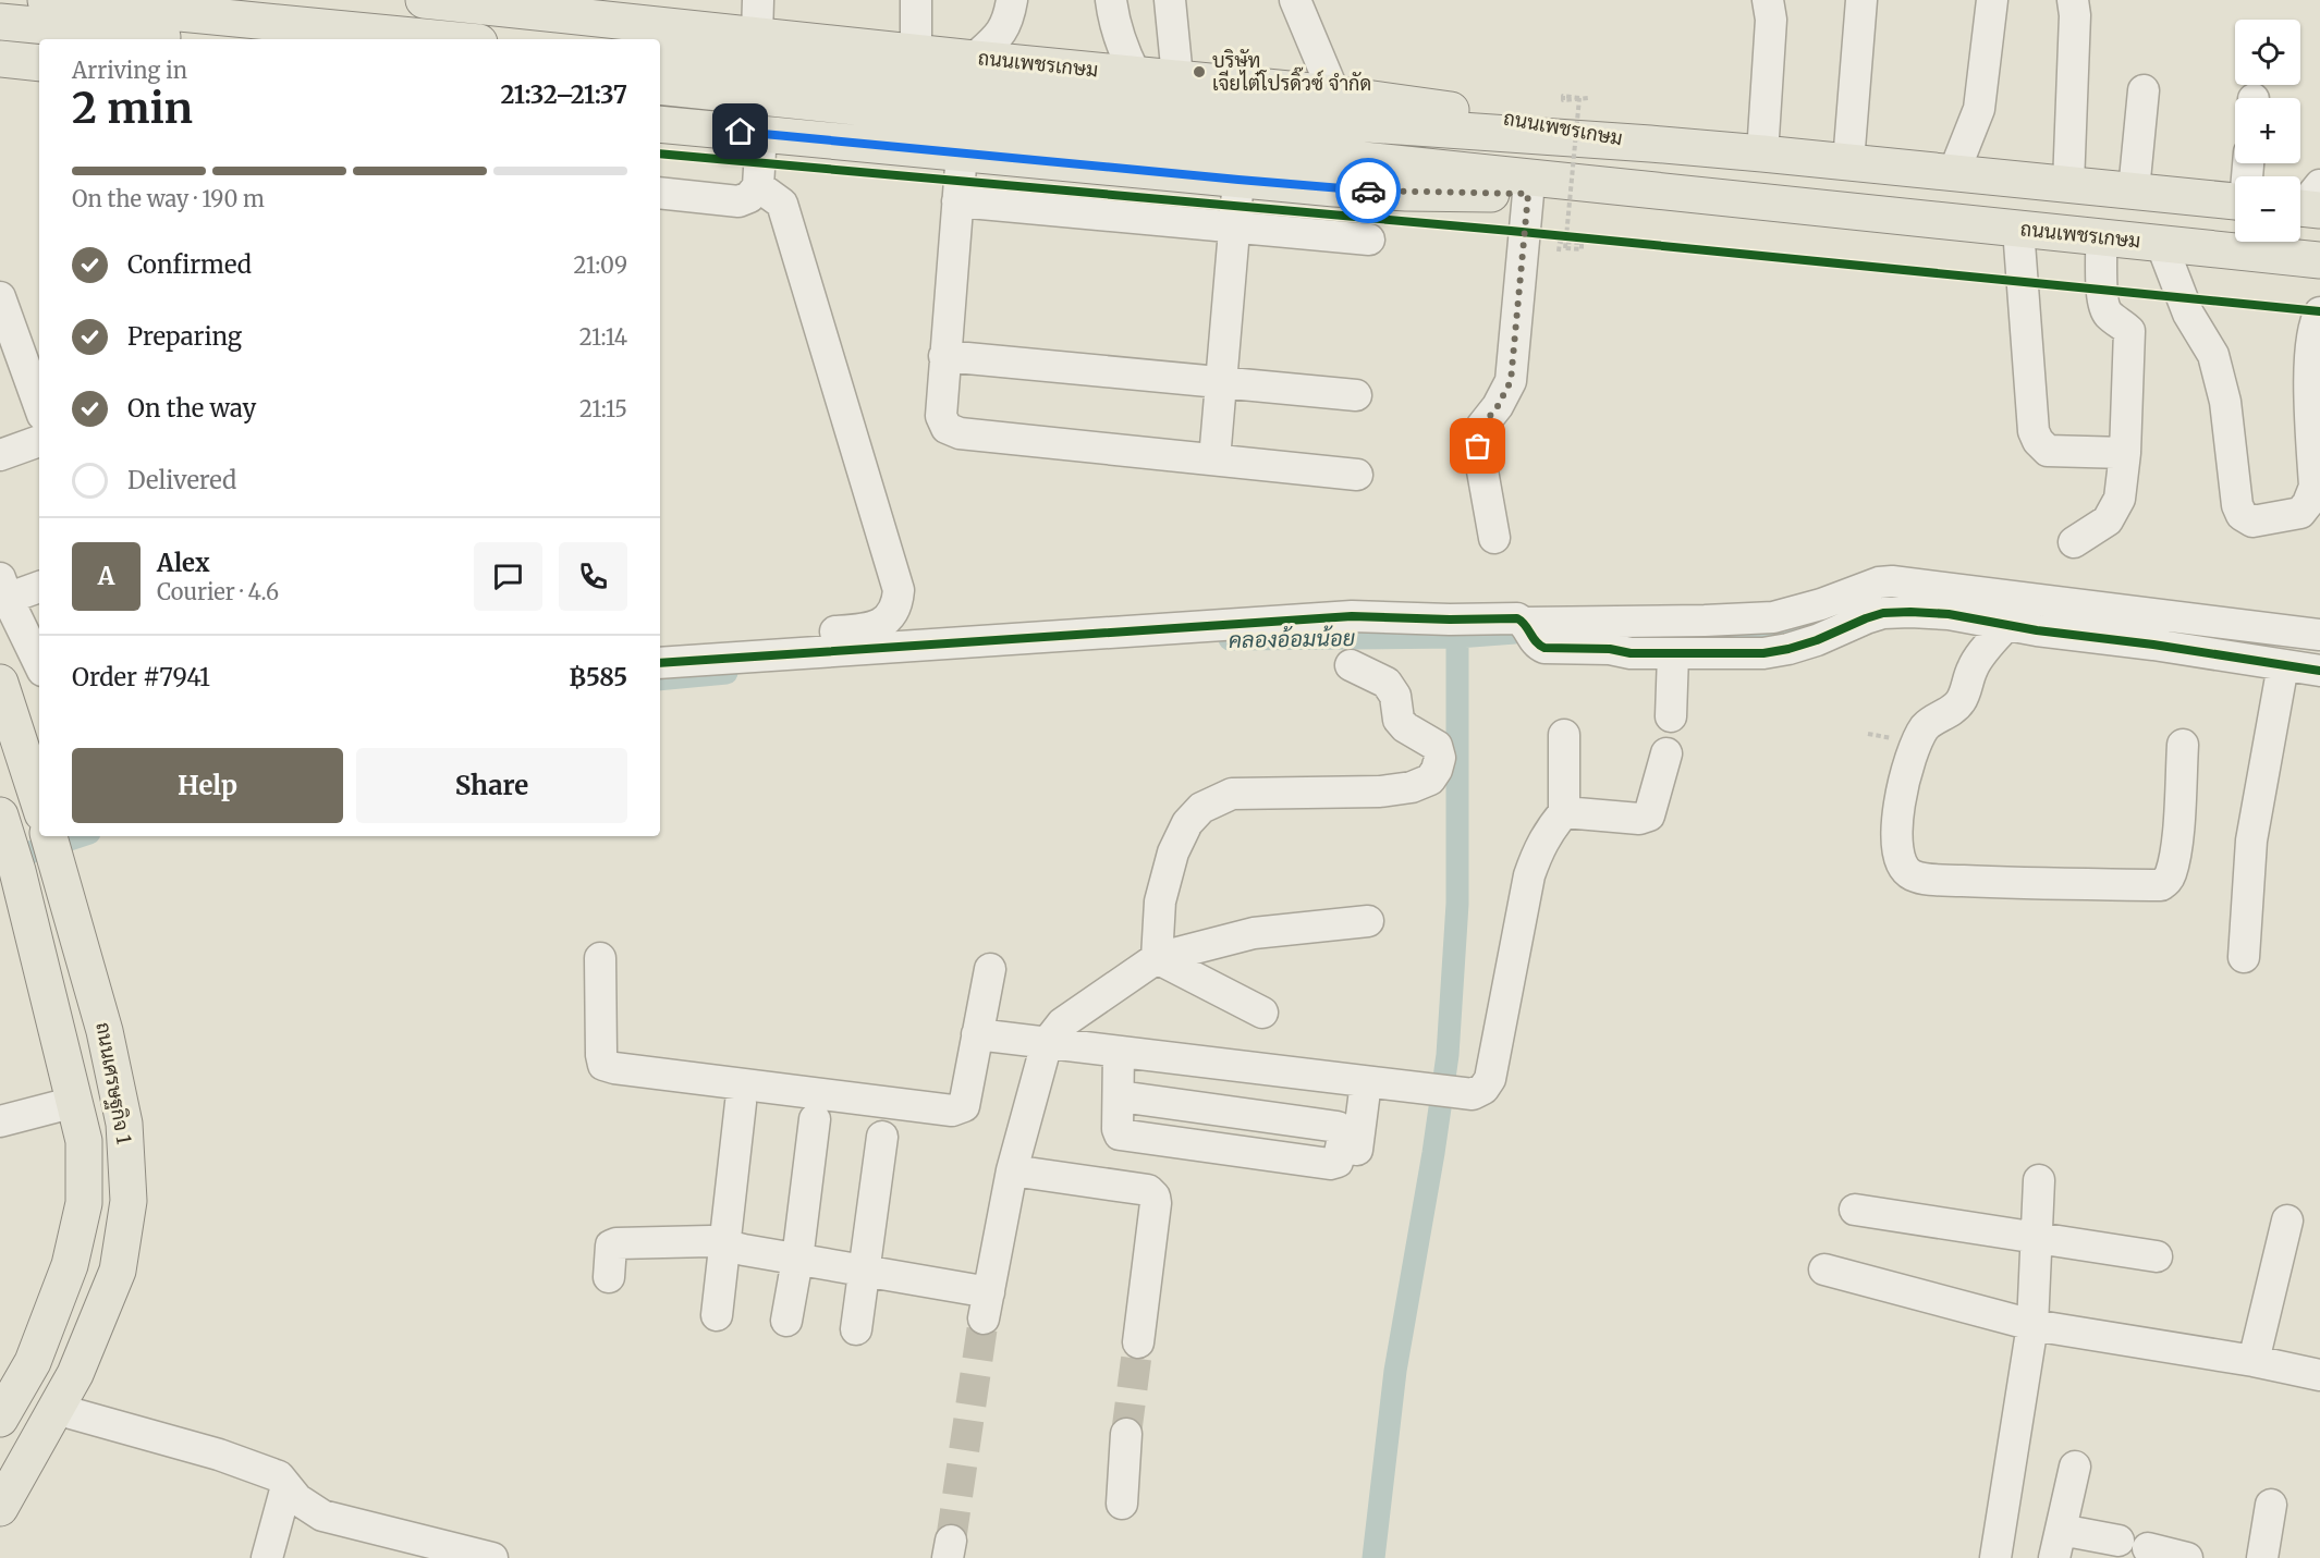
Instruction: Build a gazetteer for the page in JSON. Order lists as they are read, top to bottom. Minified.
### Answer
{"streets":{"main road":["ถนนเพชรเกษม","ถนนเศรษฐกิจ 1"]},"water":["คลองอ้อมน้อย"],"places":["บริษัท เจียไต๋โปรดิ๊วซ์ จำกัด"],"page":{"map_buttons":["+","−"],"heading":["2 min","Arriving in","21:32–21:37"],"panel":["Alex","Courier · 4.6","Order #7941","฿585"],"bar":"On the way · 190 m","list":[["Confirmed","21:09"],["Preparing","21:14"],["On the way","21:15"],"Delivered"],"round":"A","buttons":["Help","Share"]}}
